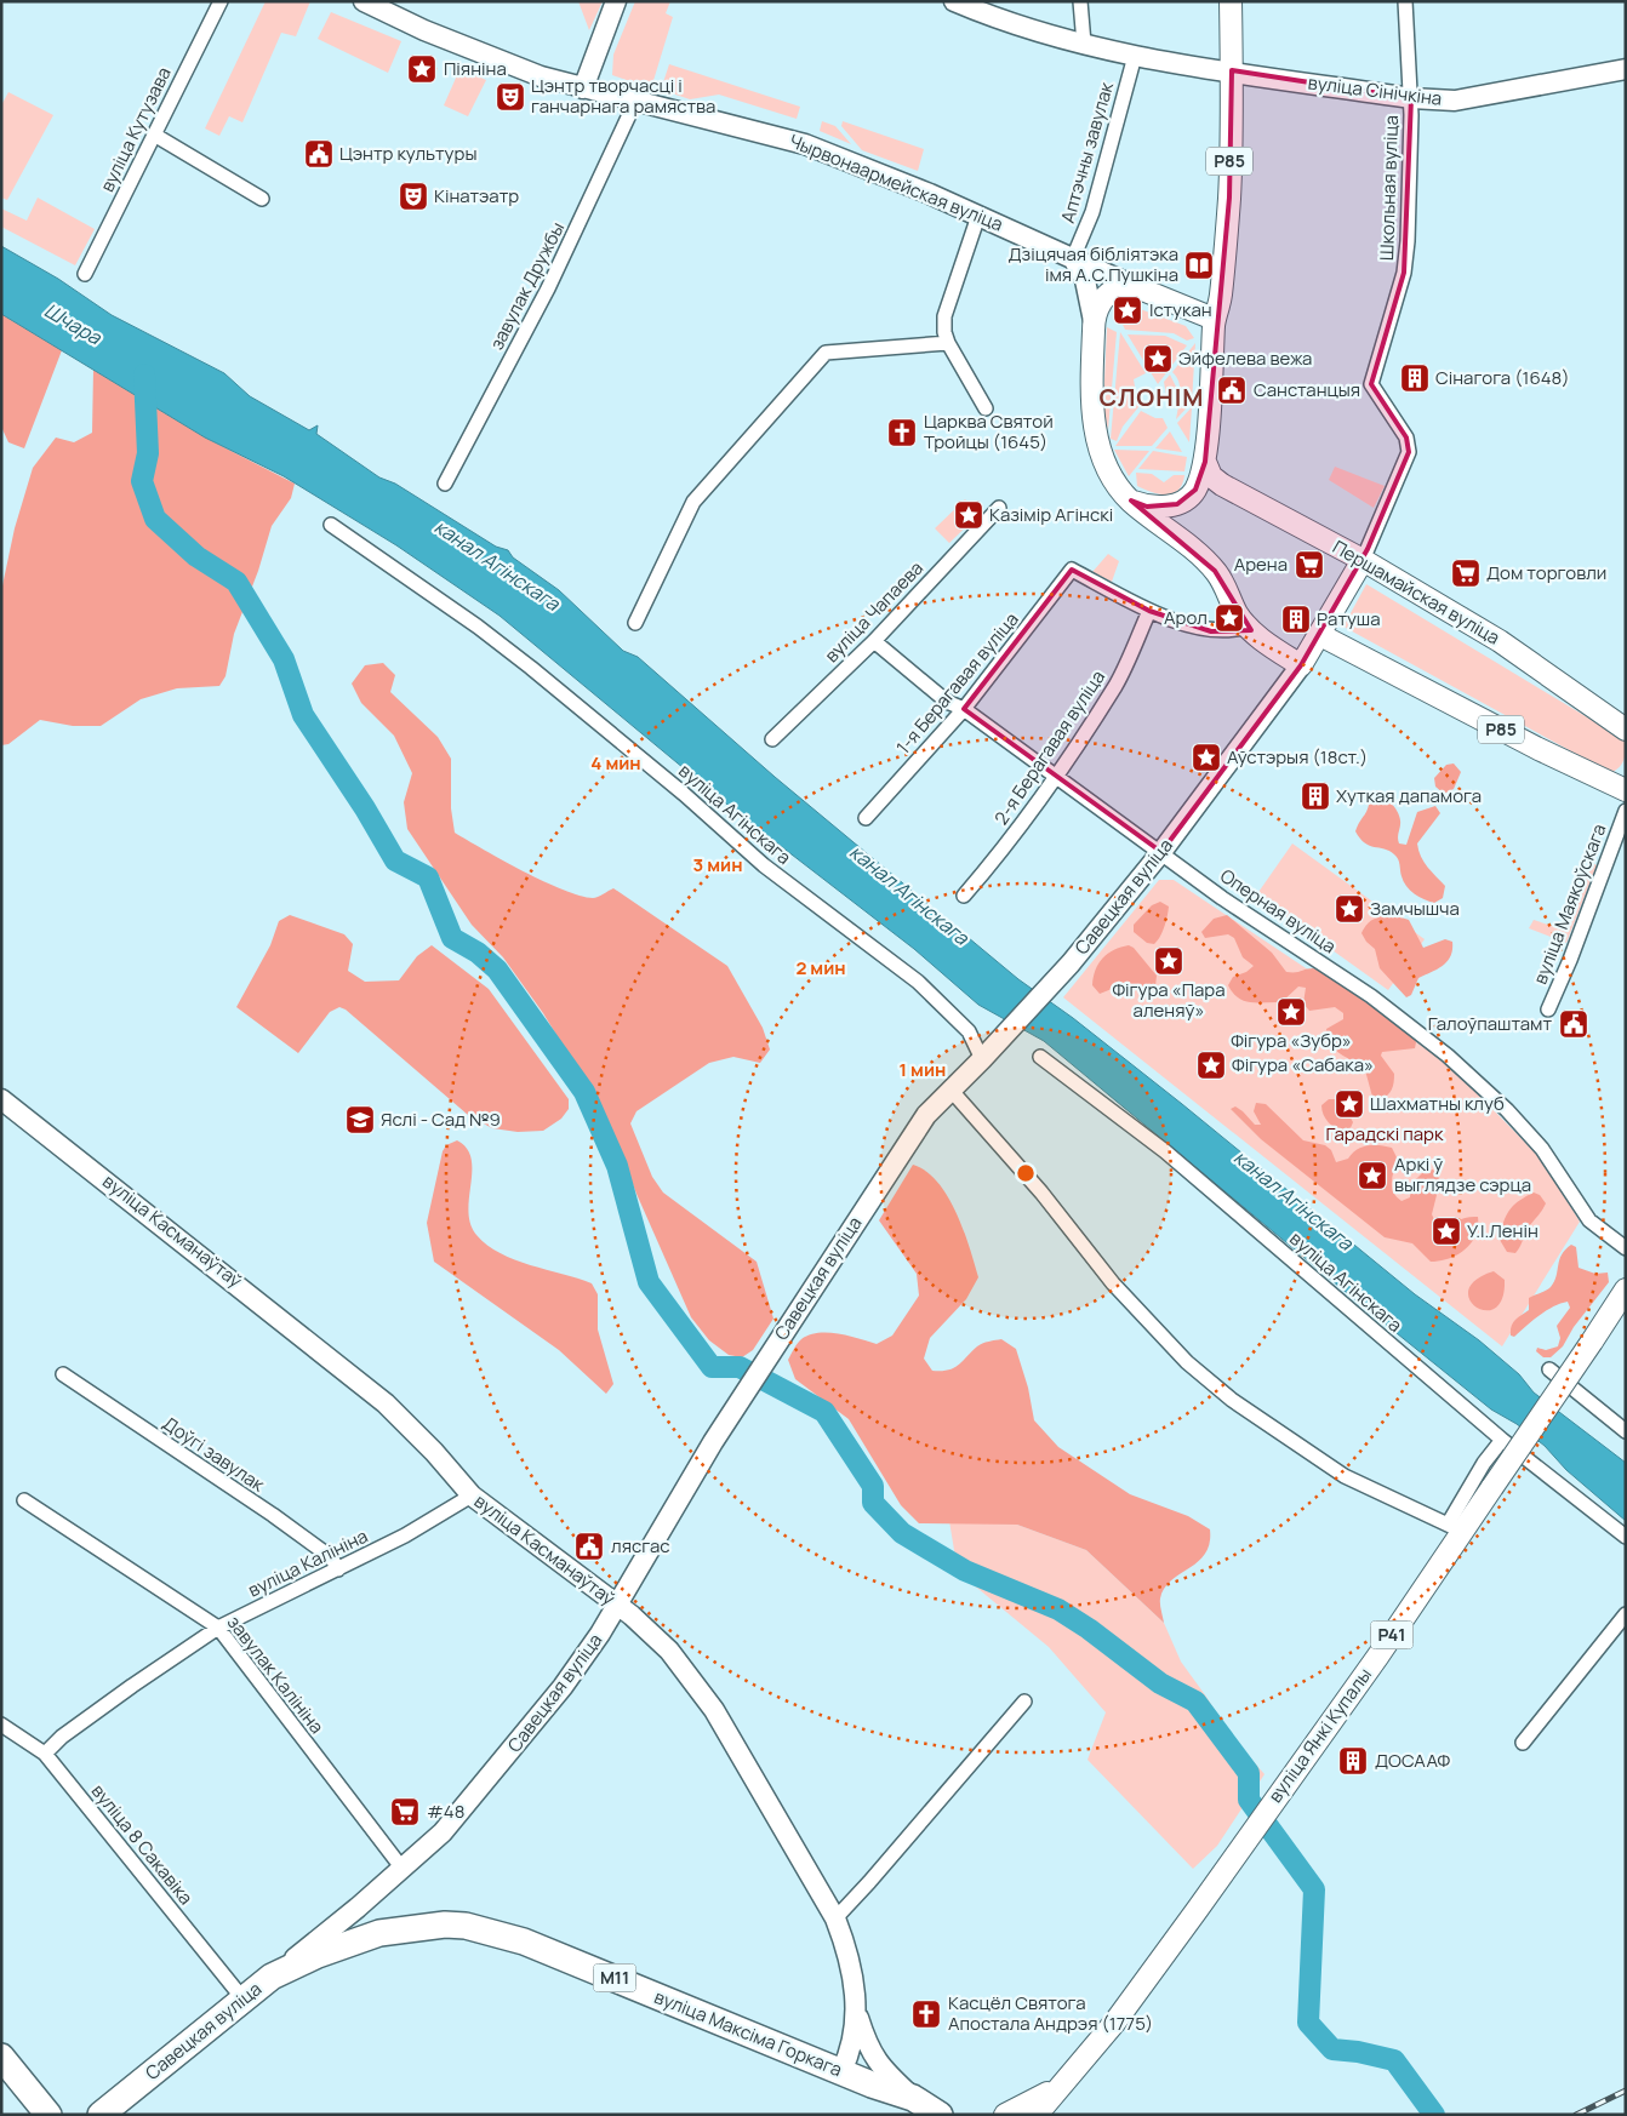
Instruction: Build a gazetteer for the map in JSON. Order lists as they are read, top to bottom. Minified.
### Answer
{"streets":{"highway":["Савецкая вуліца","М11","вуліца Максіма Горкага"],"main road":["вуліца Сінічкіна","Р85","Чырвонаармейская вуліца","Першамайская вуліца","вуліца Касманаўтаў","Р41","вуліца Янкі Купалы"],"street":["вуліца Кутузава","Аптэчны завулак","Школьная вуліца","завулак Дружбы","вуліца Чапаева","1-я Берагавая вуліца","2-я Берагавая вуліца","вуліца Агінскага","вуліца Маякоўскага","Оперная вуліца","Доўгі завулак","вуліца Калініна","завулак Калініна","вуліца 8 Сакавіка"]},"crossings":[["вуліца Сінічкіна","Аптэчны завулак"],["вуліца Сінічкіна","Р85"],["вуліца Сінічкіна","Школьная вуліца"],["Аптэчны завулак","Чырвонаармейская вуліца"],["Р85","Чырвонаармейская вуліца"],["Р85","Першамайская вуліца"],["Р85","Савецкая вуліца"],["Чырвонаармейская вуліца","завулак Дружбы"],["Школьная вуліца","Савецкая вуліца"],["Першамайская вуліца","Савецкая вуліца"],["вуліца Чапаева","Оперная вуліца"],["1-я Берагавая вуліца","2-я Берагавая вуліца"],["1-я Берагавая вуліца","Оперная вуліца"],["2-я Берагавая вуліца","Оперная вуліца"],["вуліца Агінскага","Савецкая вуліца"],["Савецкая вуліца","Оперная вуліца"],["Савецкая вуліца","вуліца Касманаўтаў"],["Савецкая вуліца","завулак Калініна"],["Савецкая вуліца","вуліца 8 Сакавіка"],["Савецкая вуліца","вуліца Максіма Горкага"],["вуліца Касманаўтаў","вуліца Калініна"],["вуліца Касманаўтаў","вуліца Максіма Горкага"],["Доўгі завулак","вуліца Калініна"],["вуліца Калініна","завулак Калініна"],["вуліца Калініна","вуліца 8 Сакавіка"]],"districts":["СЛОНІМ"],"water":["Шчара","канал Агінскага"],"parks":["Гарадскі парк"],"places":{"place":["Піяніна","Істукан","Эйфелева вежа","Казімір Агінскі","Арол","Аўстэрыя (18ст.)","Замчышча","Фігура «Пара аленяў»","Фігура «Зубр»","Фігура «Сабака»","Шахматны клуб","Аркі ў выглядзе сэрца","У.І.Ленін"],"theatre":["Цэнтр творчасці і ганчарнага рамяства","Кінатэатр"],"public building":["Цэнтр культуры","Санстанцыя","Галоўпаштамт","лясгас"],"library":["Дзіцячая бібліятэка імя А.С.Пушкіна"],"building":["Сінагога (1648)","Ратуша","Хуткая дапамога","ДОСААФ"],"church":["Царква Святой Тройцы (1645)","Касцёл Святога Апостала Андрэя (1775)"],"supermarket":["Арена","Дом торговли","#48"],"school or university":["Яслі - Сад №9"]},"rings":["4 мин","3 мин","2 мин","1 мин"]}
